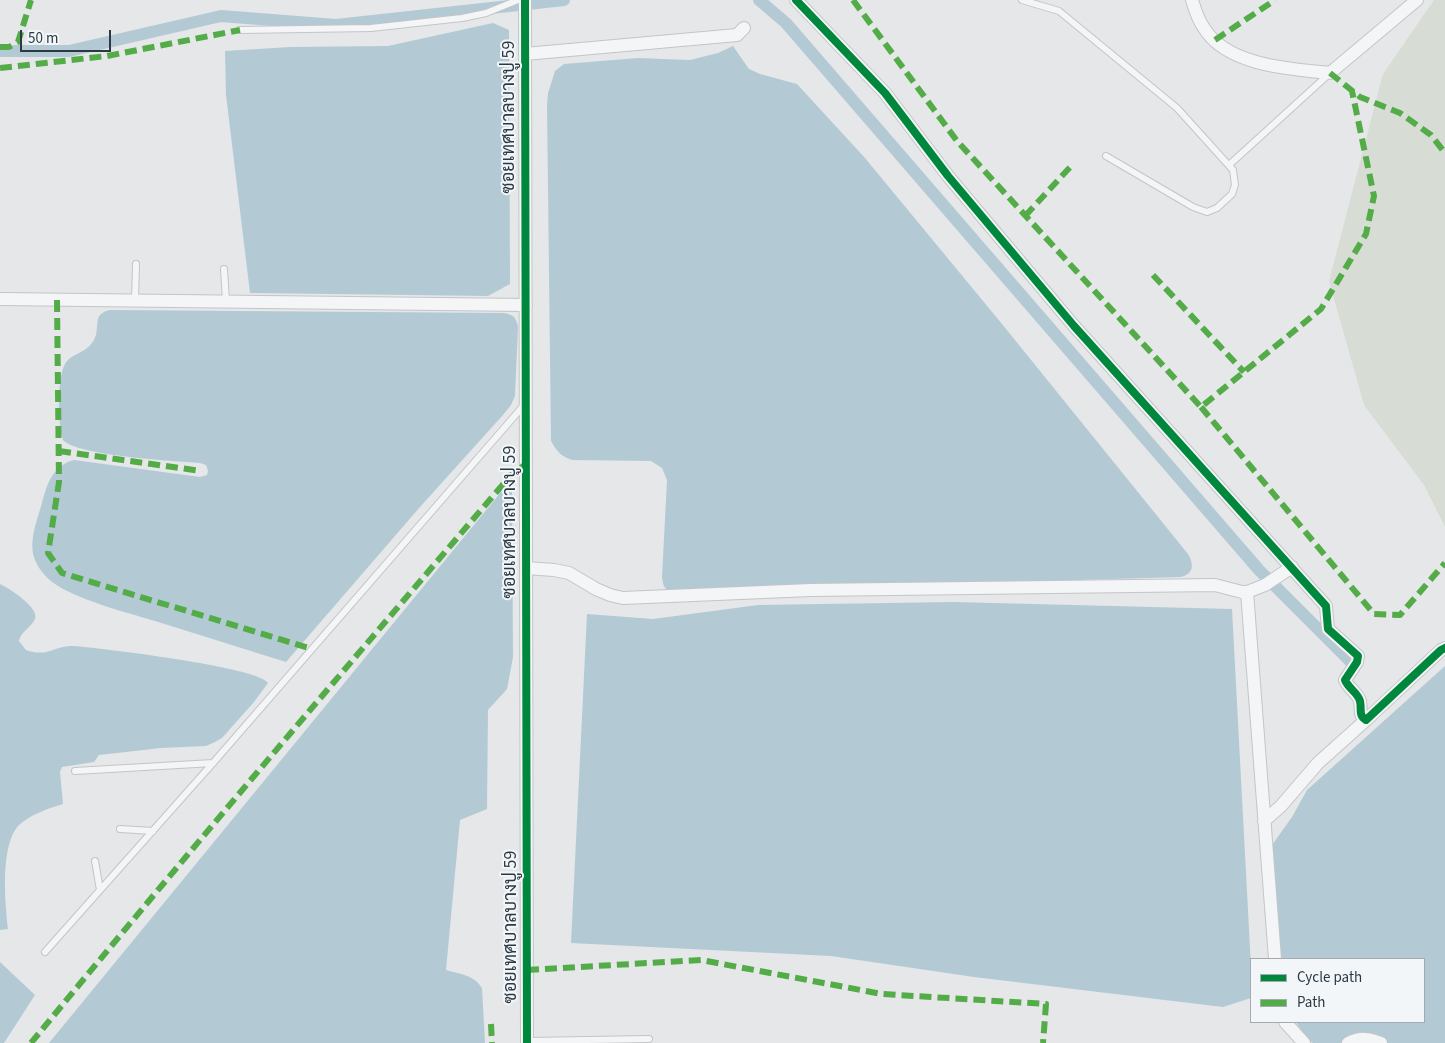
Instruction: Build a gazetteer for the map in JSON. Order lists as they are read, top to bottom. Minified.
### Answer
{"streets":{"street":["ซอยเทศบาลบางปู 59"]},"legend":["Cycle path","Path"],"scale_bar":"50 m"}
